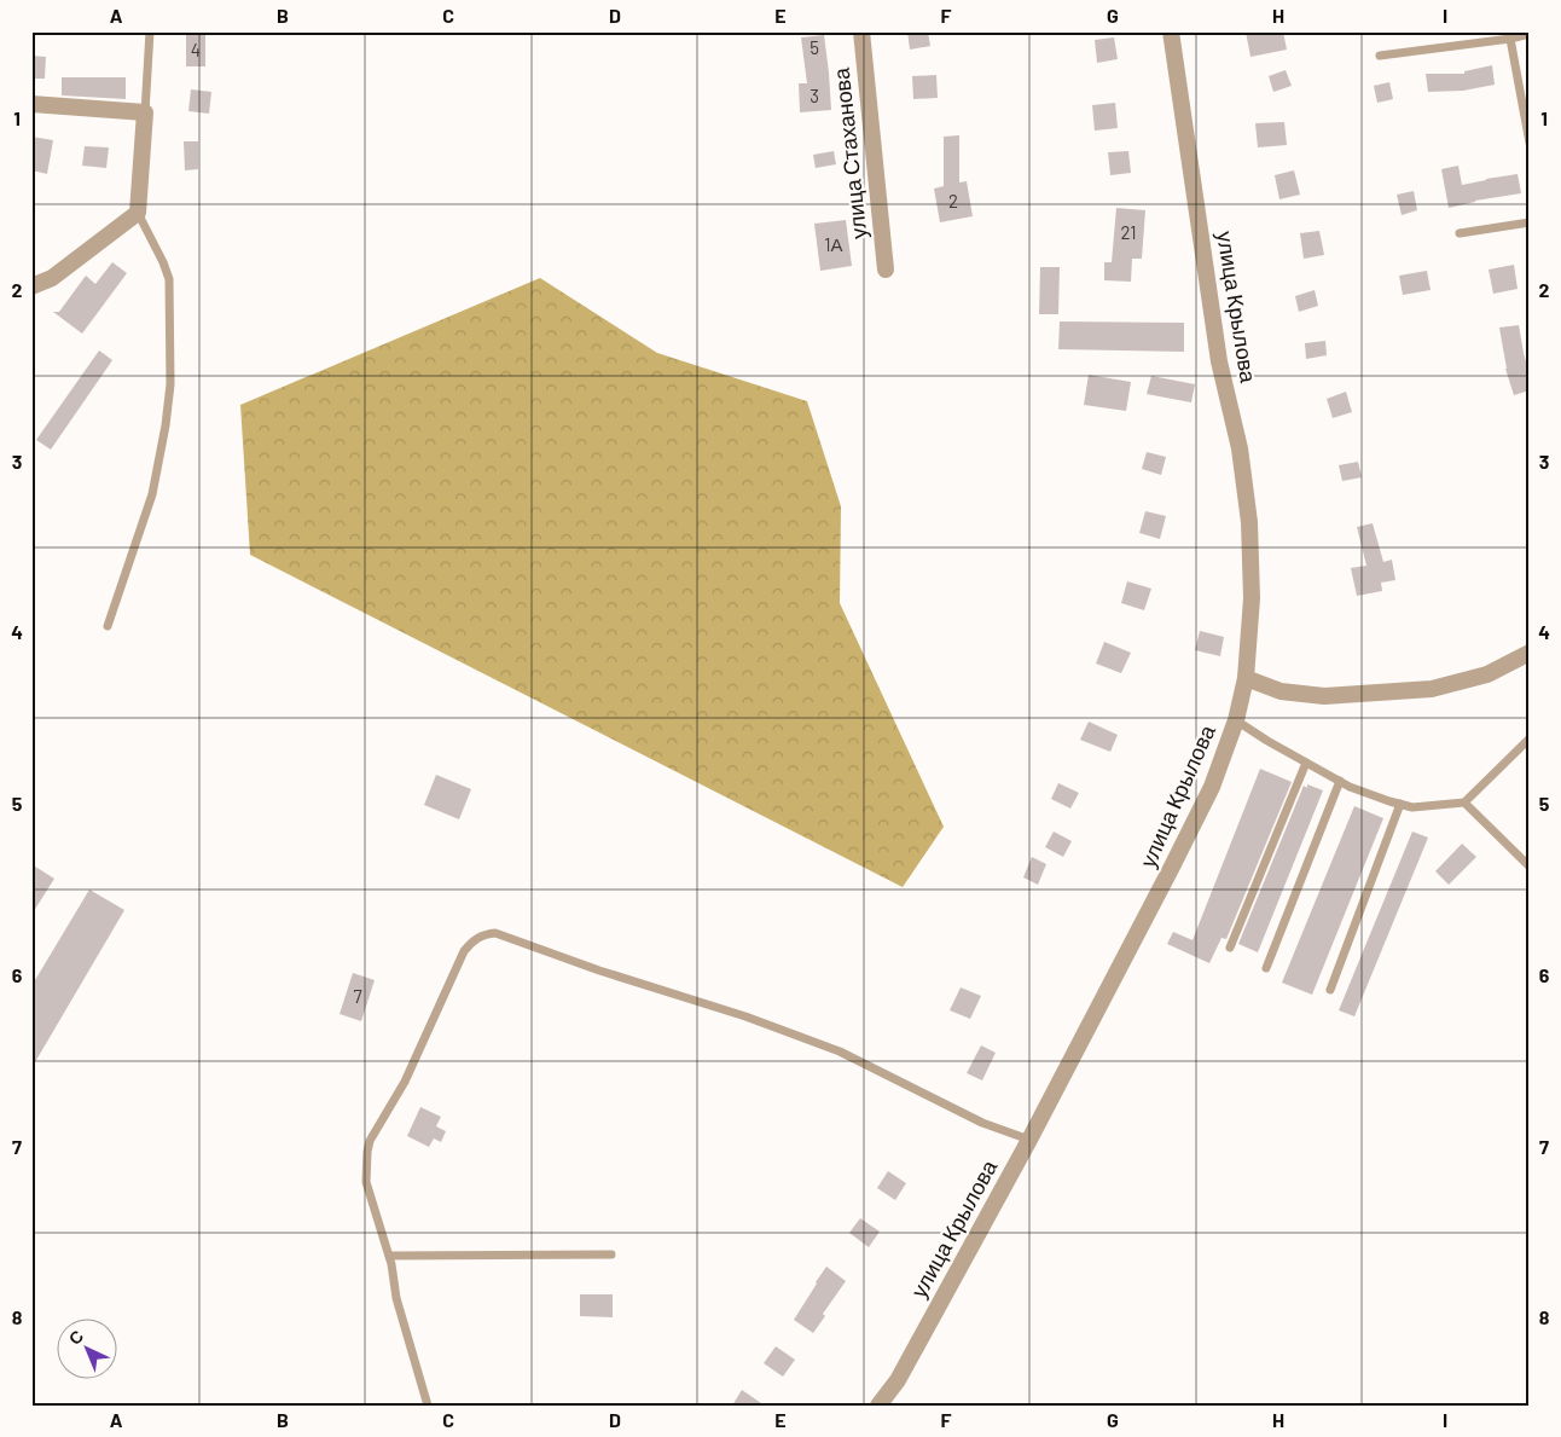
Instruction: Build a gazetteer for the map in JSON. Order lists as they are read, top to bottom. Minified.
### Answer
{"streets":{"street":["улица Стаханова","улица Крылова"]},"house_numbers":["5","4","3","2","21","1А","7"],"north":"top left","grid":{"columns":["A","B","C","D","E","F","G","H","I"],"rows":["1","2","3","4","5","6","7","8"]}}
